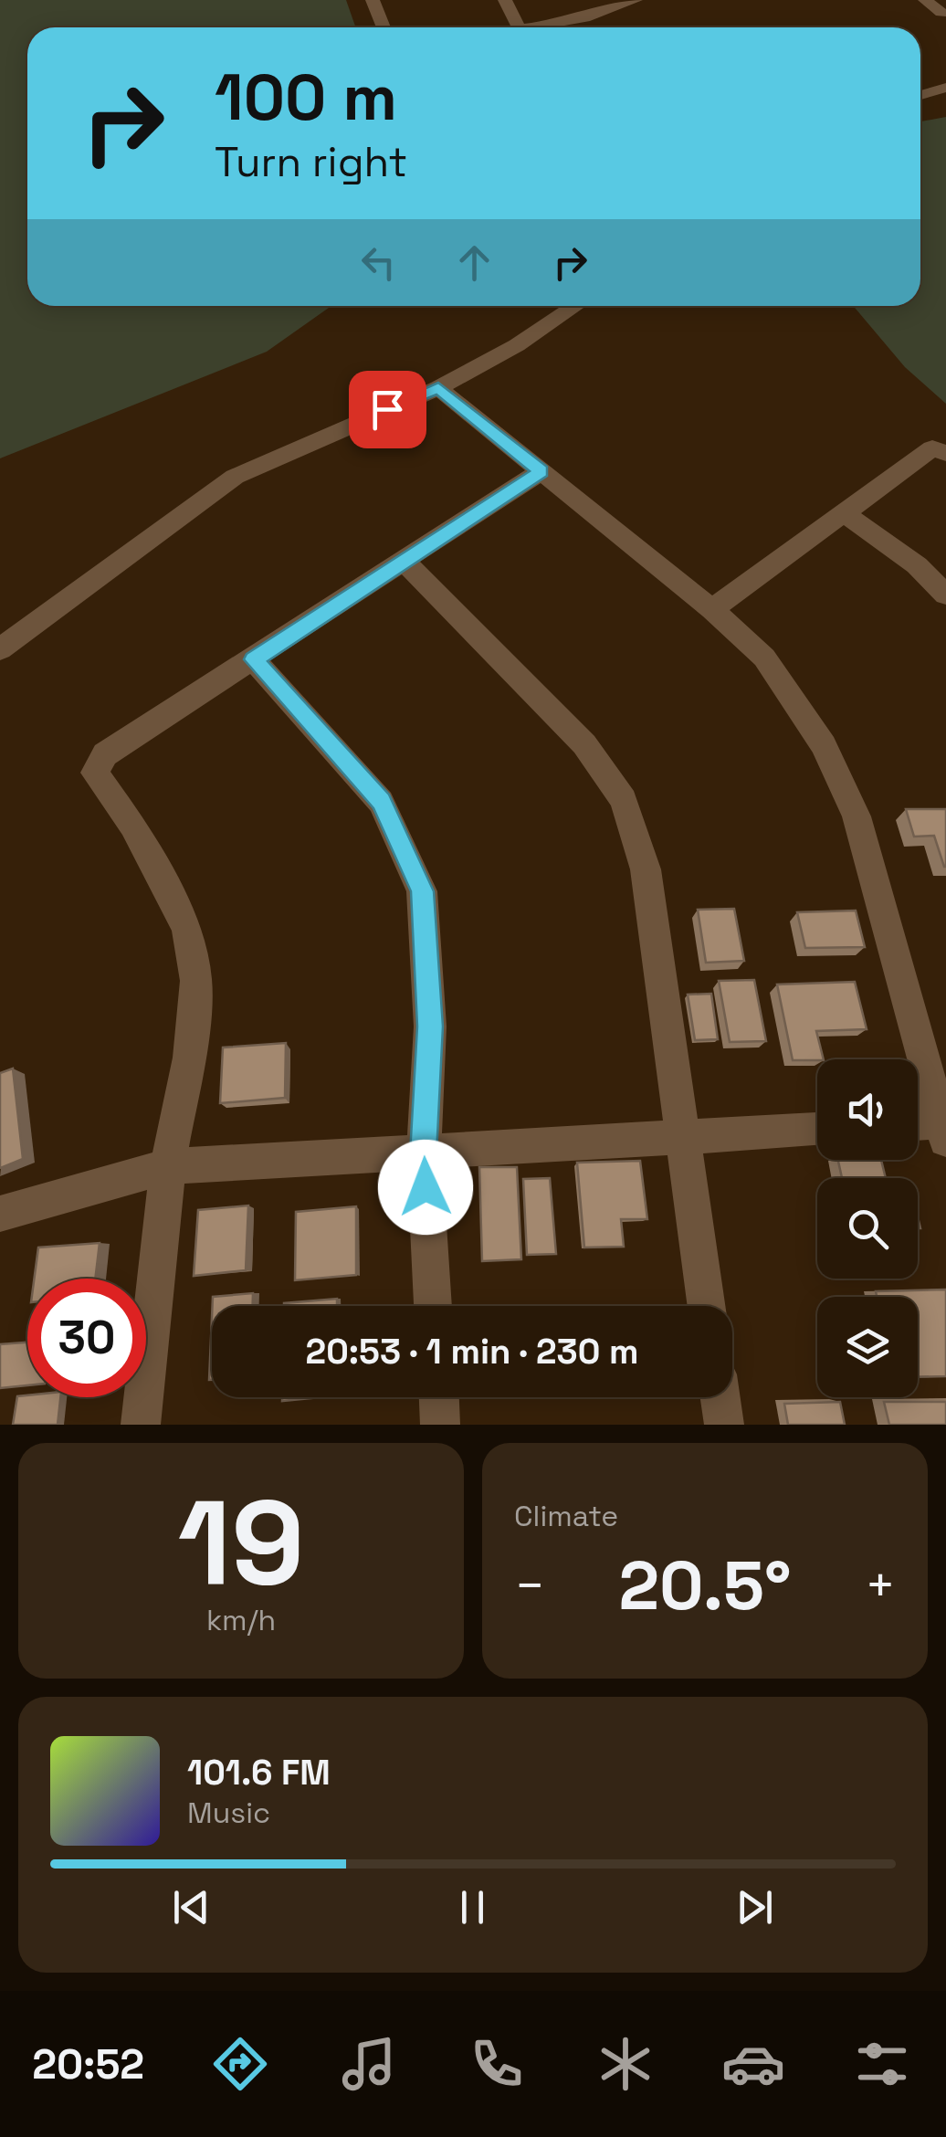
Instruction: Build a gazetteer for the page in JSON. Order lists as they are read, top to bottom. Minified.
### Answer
{"page":{"turn":["100 m","Turn right"],"limit":"30","trip":"20:53 · 1 min · 230 m","tile":[["19","km/h"],"Climate"],"heat":["−","20.5°","+"],"song":["101.6 FM","Music"],"tabs":"20:52"}}
